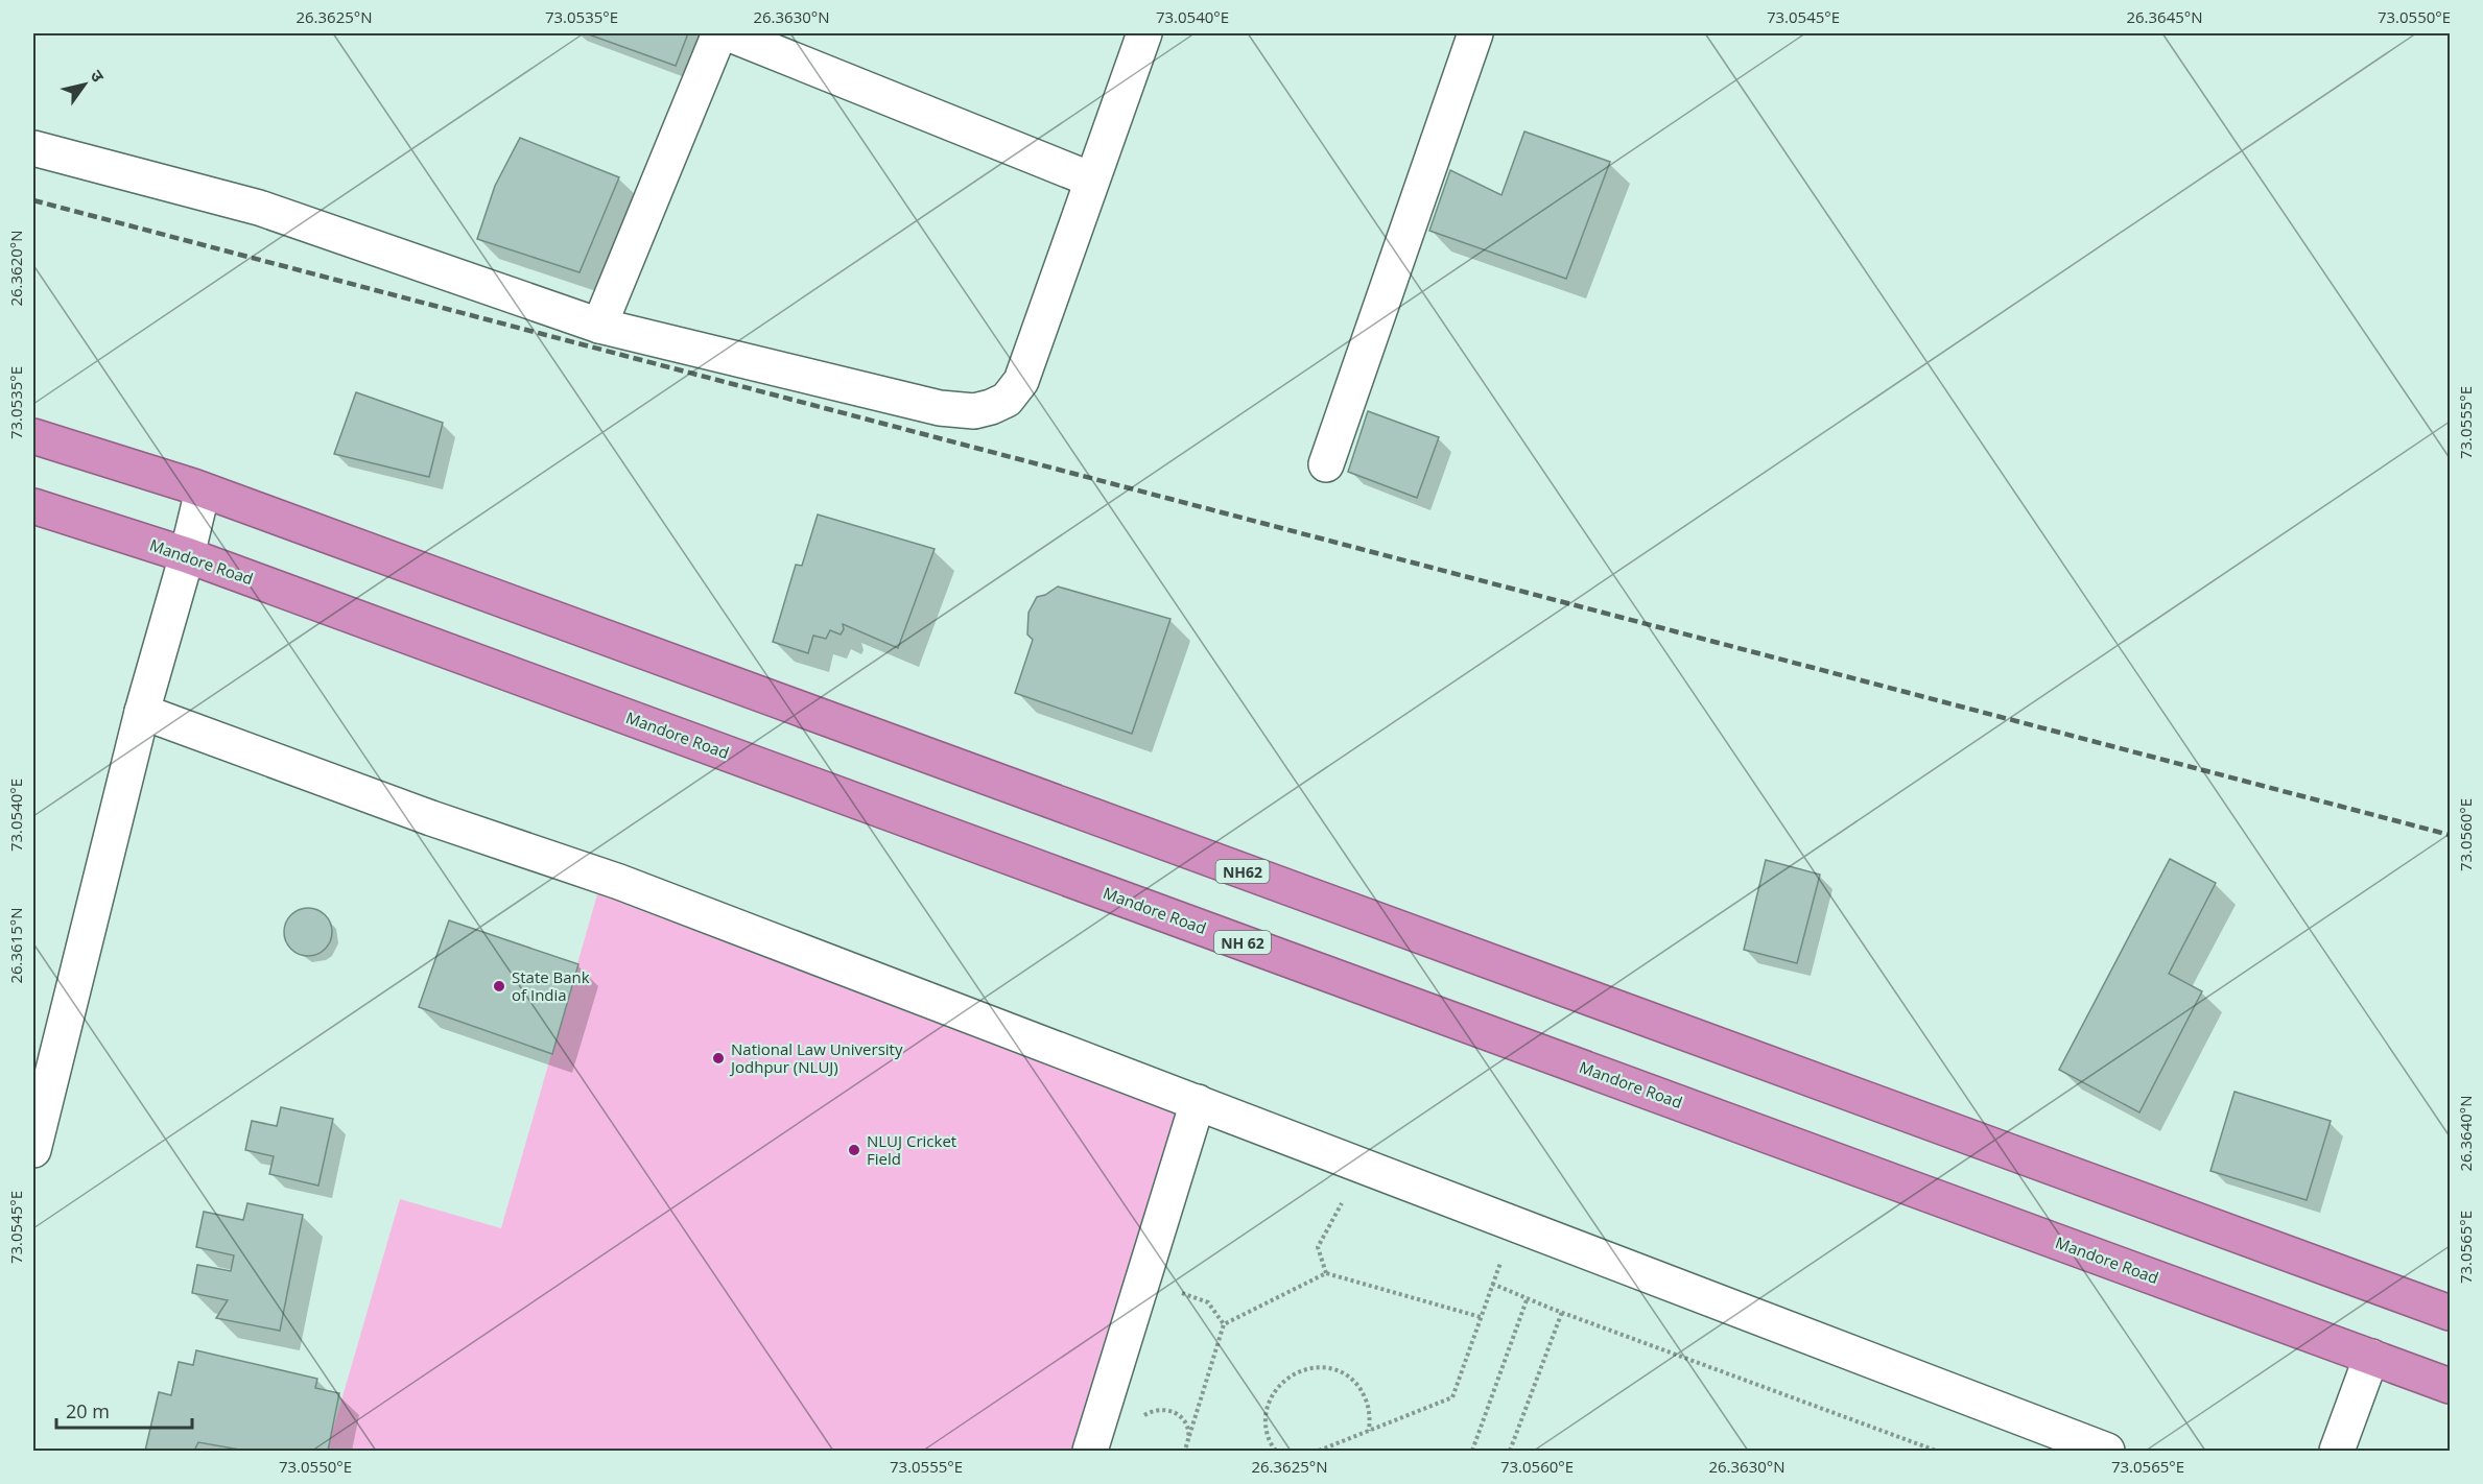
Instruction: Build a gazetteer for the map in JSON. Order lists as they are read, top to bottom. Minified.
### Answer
{"streets":{"highway":["Mandore Road","NH62","NH 62"]},"places":["State Bank of India","National Law University Jodhpur (NLUJ)","NLUJ Cricket Field"],"scale_bar":"20 m","north":"top right","coordinates":["26.3625°N","73.0535°E","26.3630°N","73.0540°E","73.0545°E","26.3645°N","73.0550°E","26.3620°N","73.0555°E","73.0560°E","26.3615°N","26.3640°N","73.0565°E"]}
